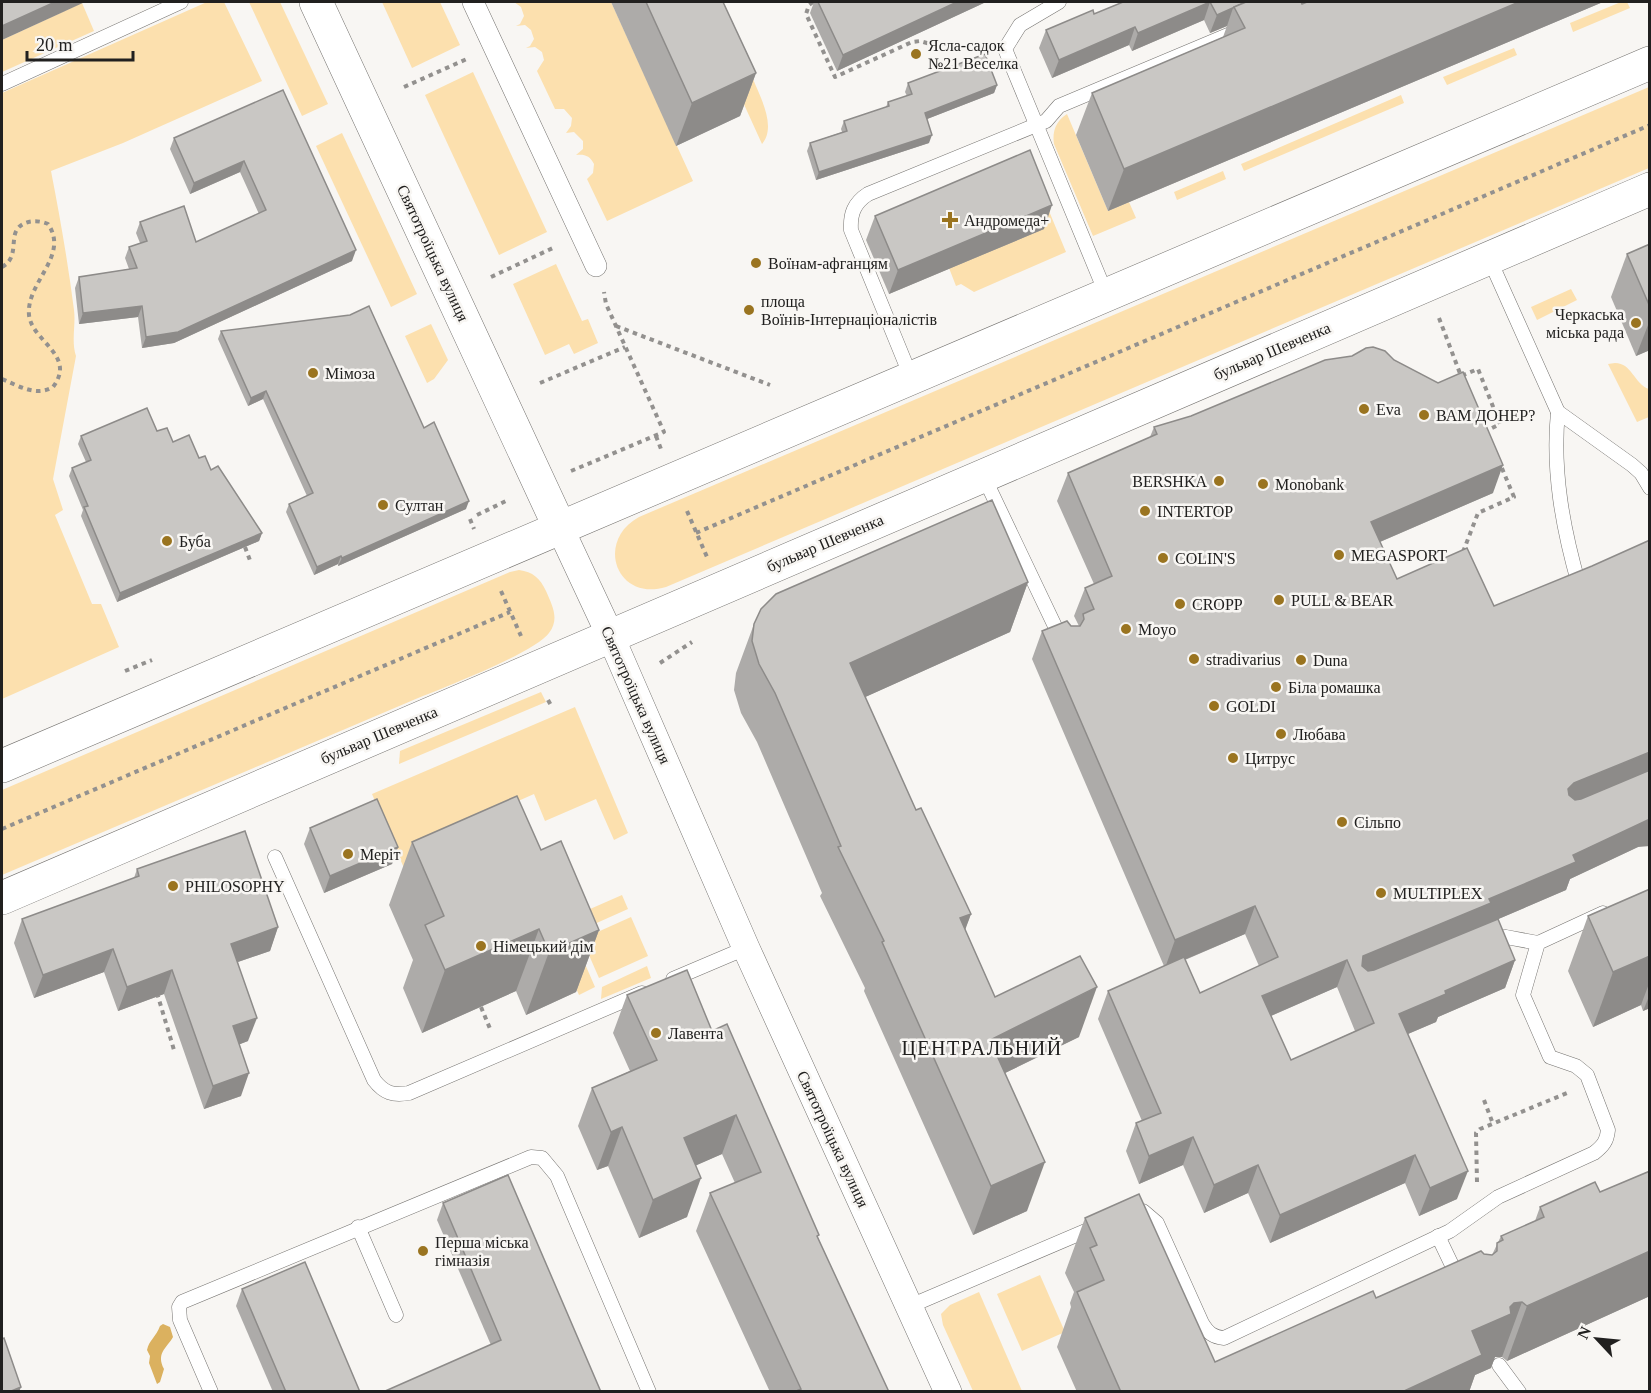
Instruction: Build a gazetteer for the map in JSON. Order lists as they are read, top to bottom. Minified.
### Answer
{"streets":{"main road":["Святотроїцька вулиця","бульвар Шевченка"]},"crossings":[["Святотроїцька вулиця","бульвар Шевченка"]],"districts":["ЦЕНТРАЛЬНИЙ"],"places":{"other":["Ясла-садок №21 Веселка","Воїнам-афганцям","площа Воїнів-Інтернаціоналістів","Черкаська міська рада","Мімоза","Eva","ВАМ ДОНЕР?","BERSHKA","Monobank","Султан","INTERTOP","Буба","MEGASPORT","COLIN'S","PULL & BEAR","CROPP","Moyo","stradivarius","Duna","Біла ромашка","GOLDI","Любава","Цитрус","Сільпо","Меріт","PHILOSOPHY","MULTIPLEX","Німецький дім","Лавента","Перша міська гімназія"],"health":["Андромеда+"]},"scale_bar":"20 m","north":"top left"}
